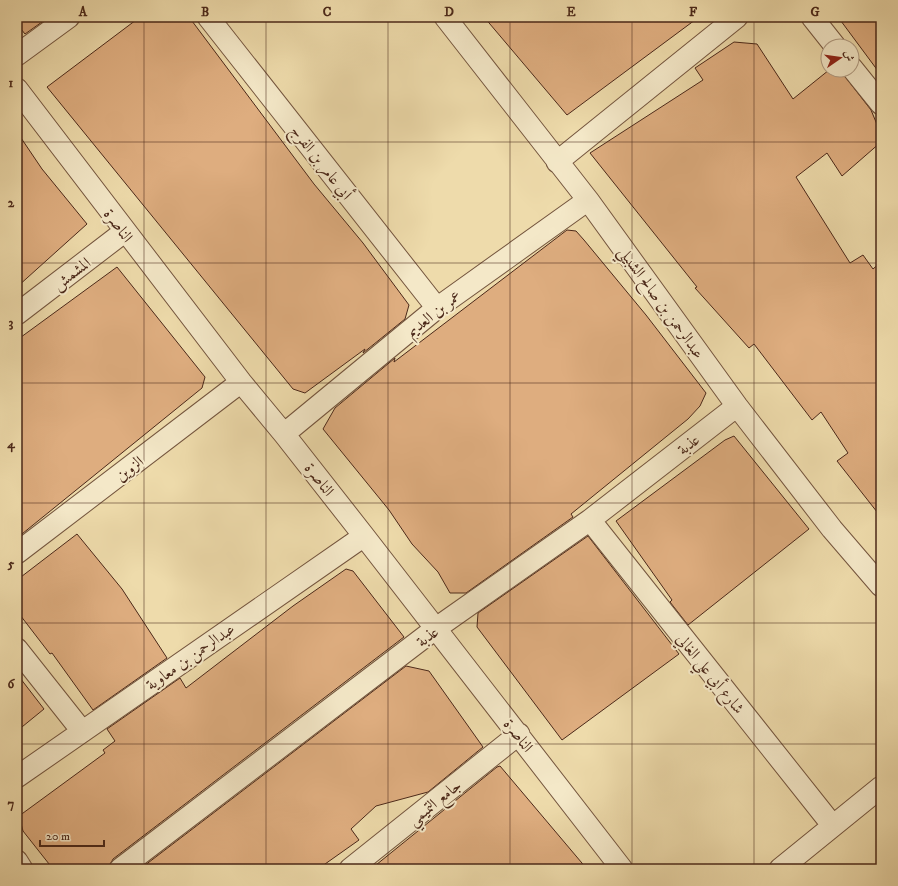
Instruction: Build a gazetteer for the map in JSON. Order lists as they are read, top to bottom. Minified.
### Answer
{"streets":{"street":["أبي عامر بن الفرج","الناصرة","المشمش","عبدالرحمن بن صالح الشبيلي","عمر بن العديم","عذبة","الزوين","عبدالرحمن بن معاوية","شارع أبي علي الغالي","جامع التميمي"]},"crossings":[["أبي عامر بن الفرج","عمر بن العديم"],["الناصرة","المشمش"],["الناصرة","عمر بن العديم"],["الناصرة","عذبة"],["الناصرة","الزوين"],["الناصرة","عبدالرحمن بن معاوية"],["الناصرة","جامع التميمي"],["عبدالرحمن بن صالح الشبيلي","عمر بن العديم"],["عبدالرحمن بن صالح الشبيلي","عذبة"],["عذبة","شارع أبي علي الغالي"]],"scale_bar":"20 m","north":"right","grid":{"columns":["A","B","C","D","E","F","G"],"rows":["1","2","3","4","5","6","7"]}}
